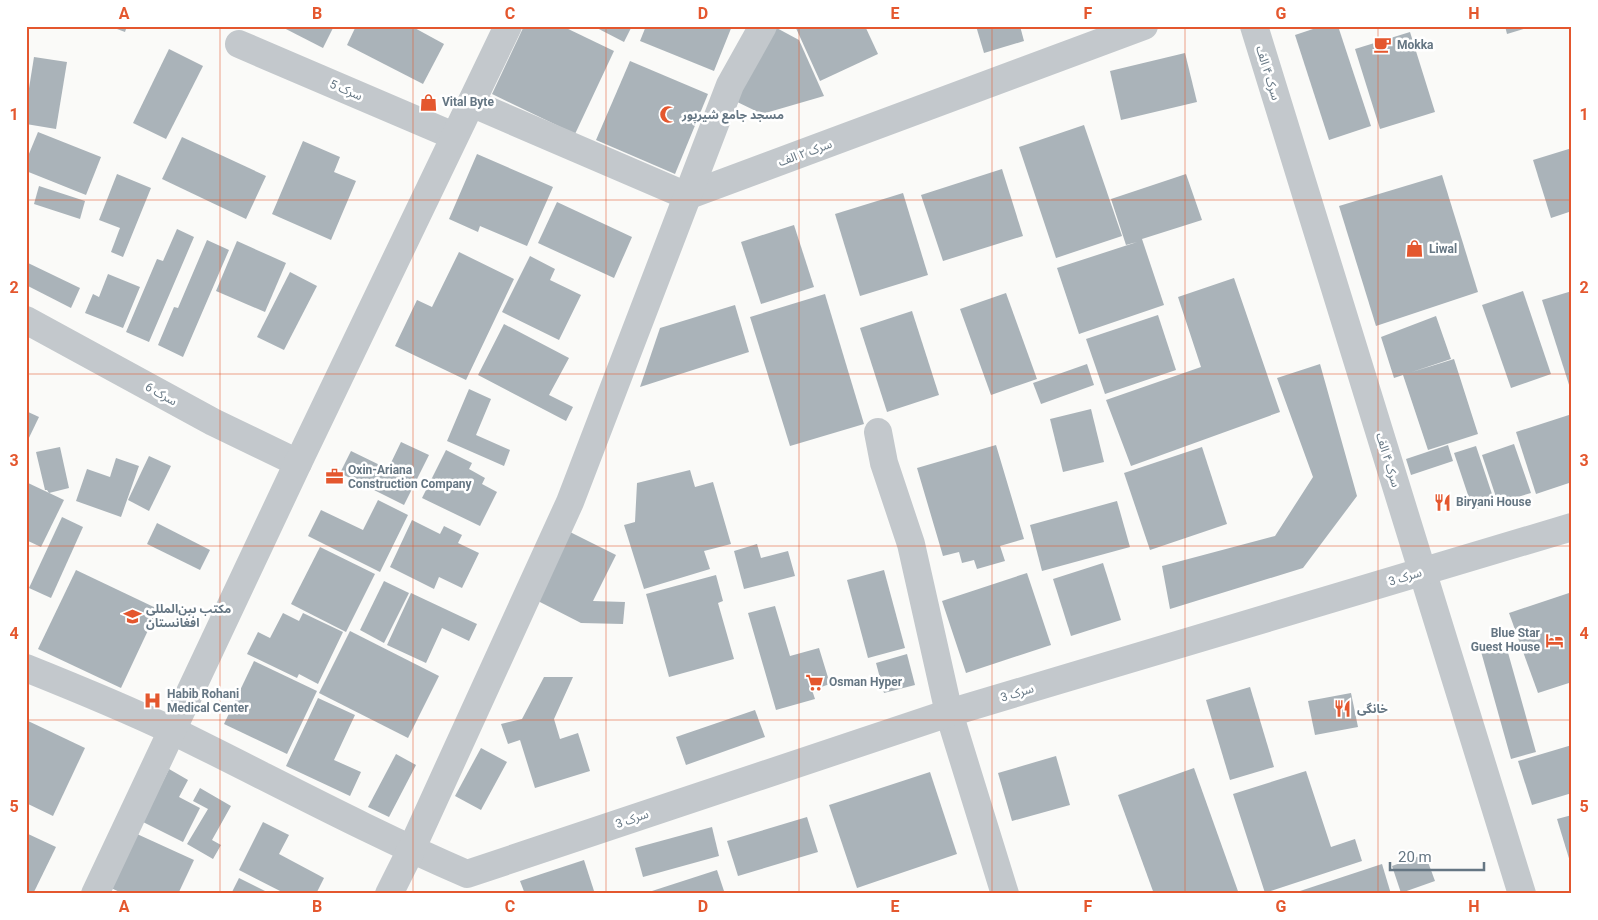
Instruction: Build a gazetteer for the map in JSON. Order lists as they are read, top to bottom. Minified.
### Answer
{"streets":{"street":["سرک ۴ الف","سرک 5","سرک ۲ الف","سرک 6","سرک 3"]},"crossings":[["سرک ۴ الف","سرک 3"]],"places":{"cafe":["Mokka"],"shop":["Vital Byte","Liwal"],"mosque":["مسجد جامع شیرپور"],"office":["Oxin-Ariana Construction Company"],"restaurant":["Biryani House","خانگی"],"school or university":["مکتب بین‌المللی افغانستان"],"hotel":["Blue Star Guest House"],"supermarket":["Osman Hyper"],"hospital":["Habib Rohani Medical Center"]},"scale_bar":"20 m","grid":{"columns":["A","B","C","D","E","F","G","H"],"rows":["1","2","3","4","5"]}}
